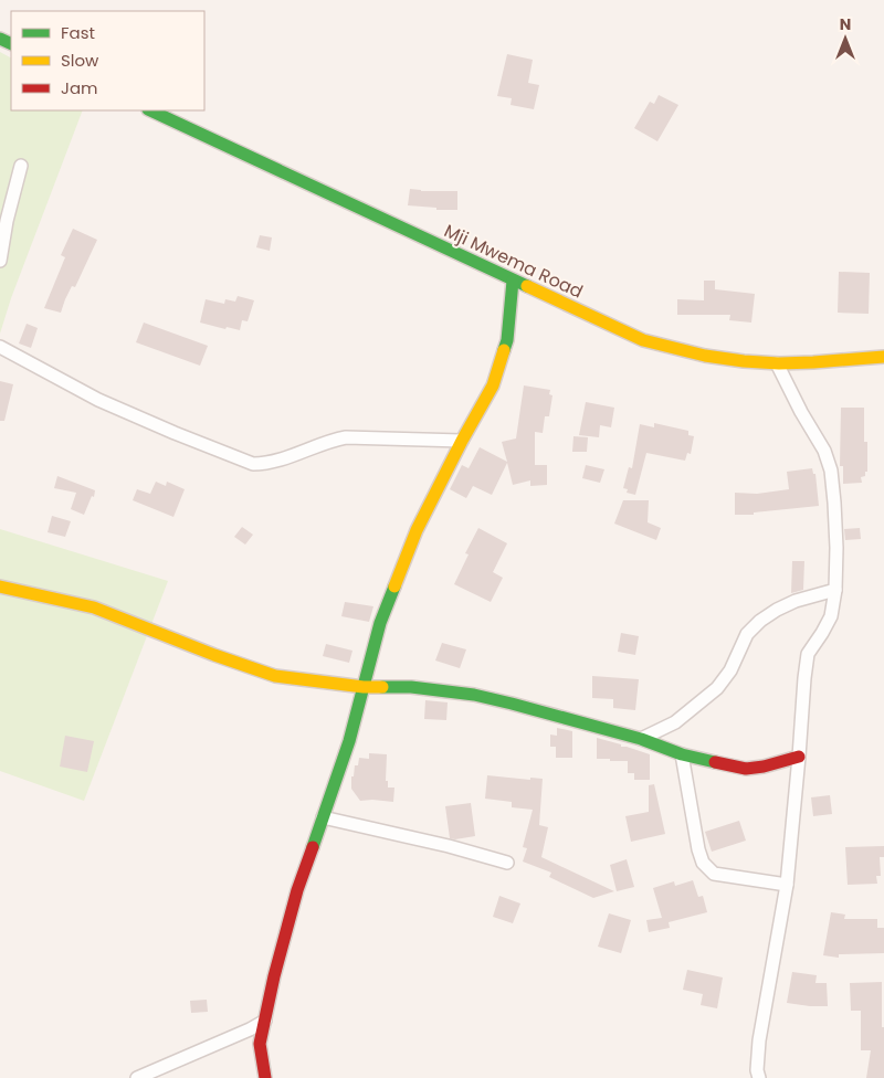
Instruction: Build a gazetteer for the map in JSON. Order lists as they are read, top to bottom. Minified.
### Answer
{"streets":{"street":["Mji Mwema Road"]},"legend":["Fast","Slow","Jam"],"north":"top"}
